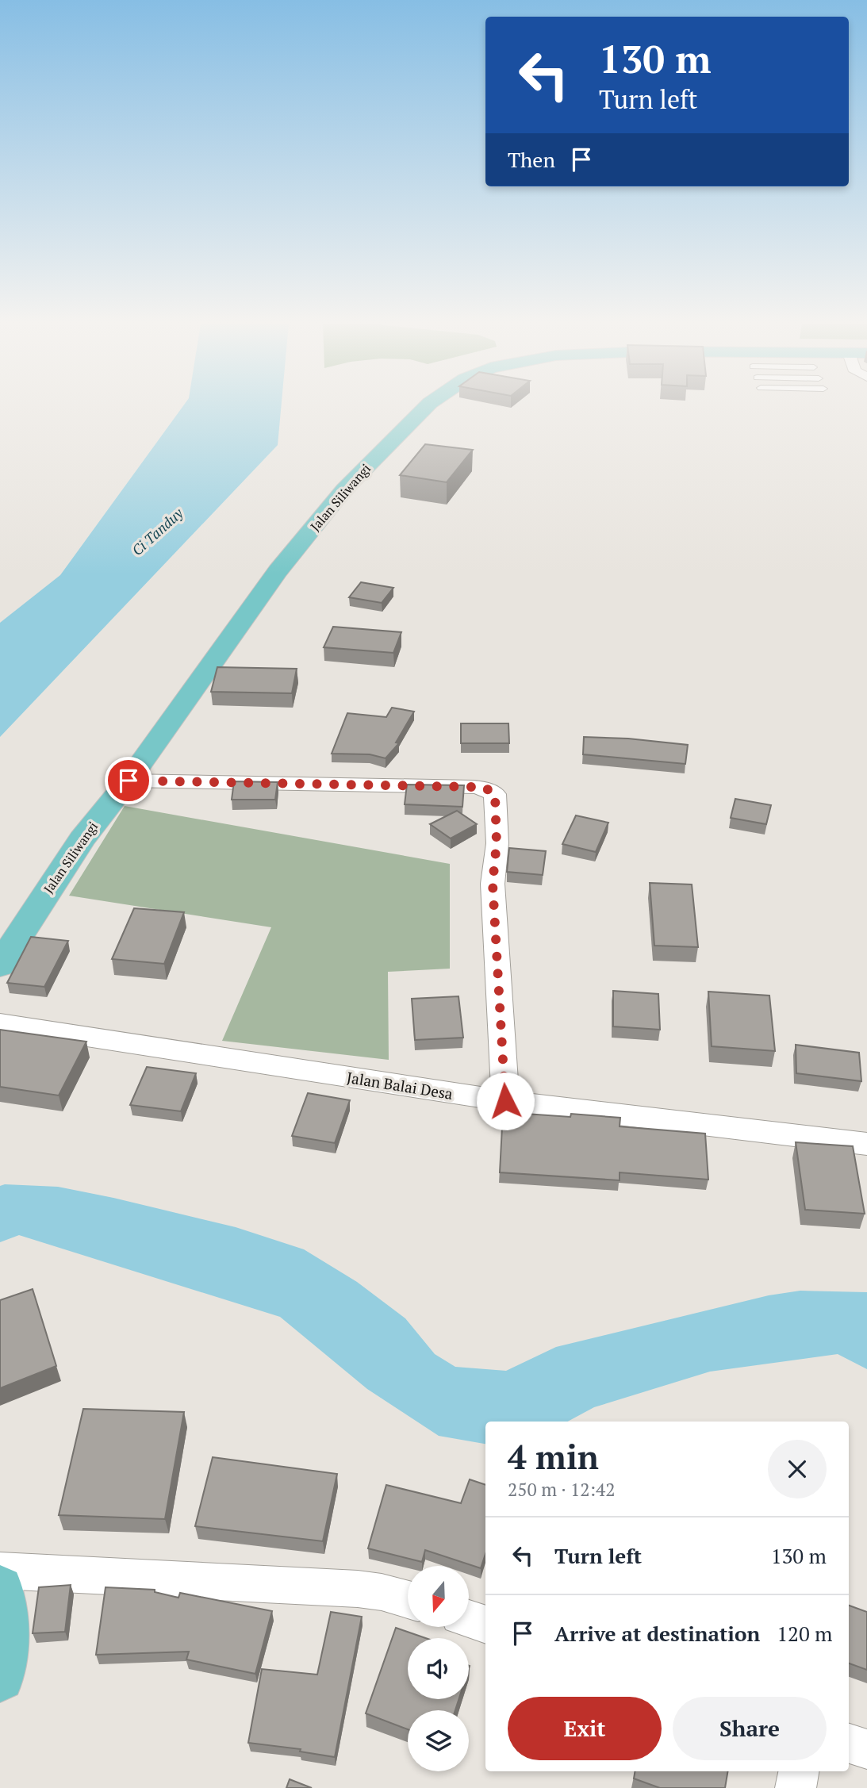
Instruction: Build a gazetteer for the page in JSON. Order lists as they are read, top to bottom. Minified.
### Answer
{"streets":{"highway":["Jalan Siliwangi"],"street":["Jalan Balai Desa"]},"water":["Ci Tanduy"],"north":"bottom","page":{"turn":["130 m","Turn left"],"then":"Then","heading":["4 min","250 m · 12:42"],"list":[{"name":"Turn left","value":"130 m"},{"name":"Arrive at destination","value":"120 m"}],"buttons":["Exit","Share"]}}
